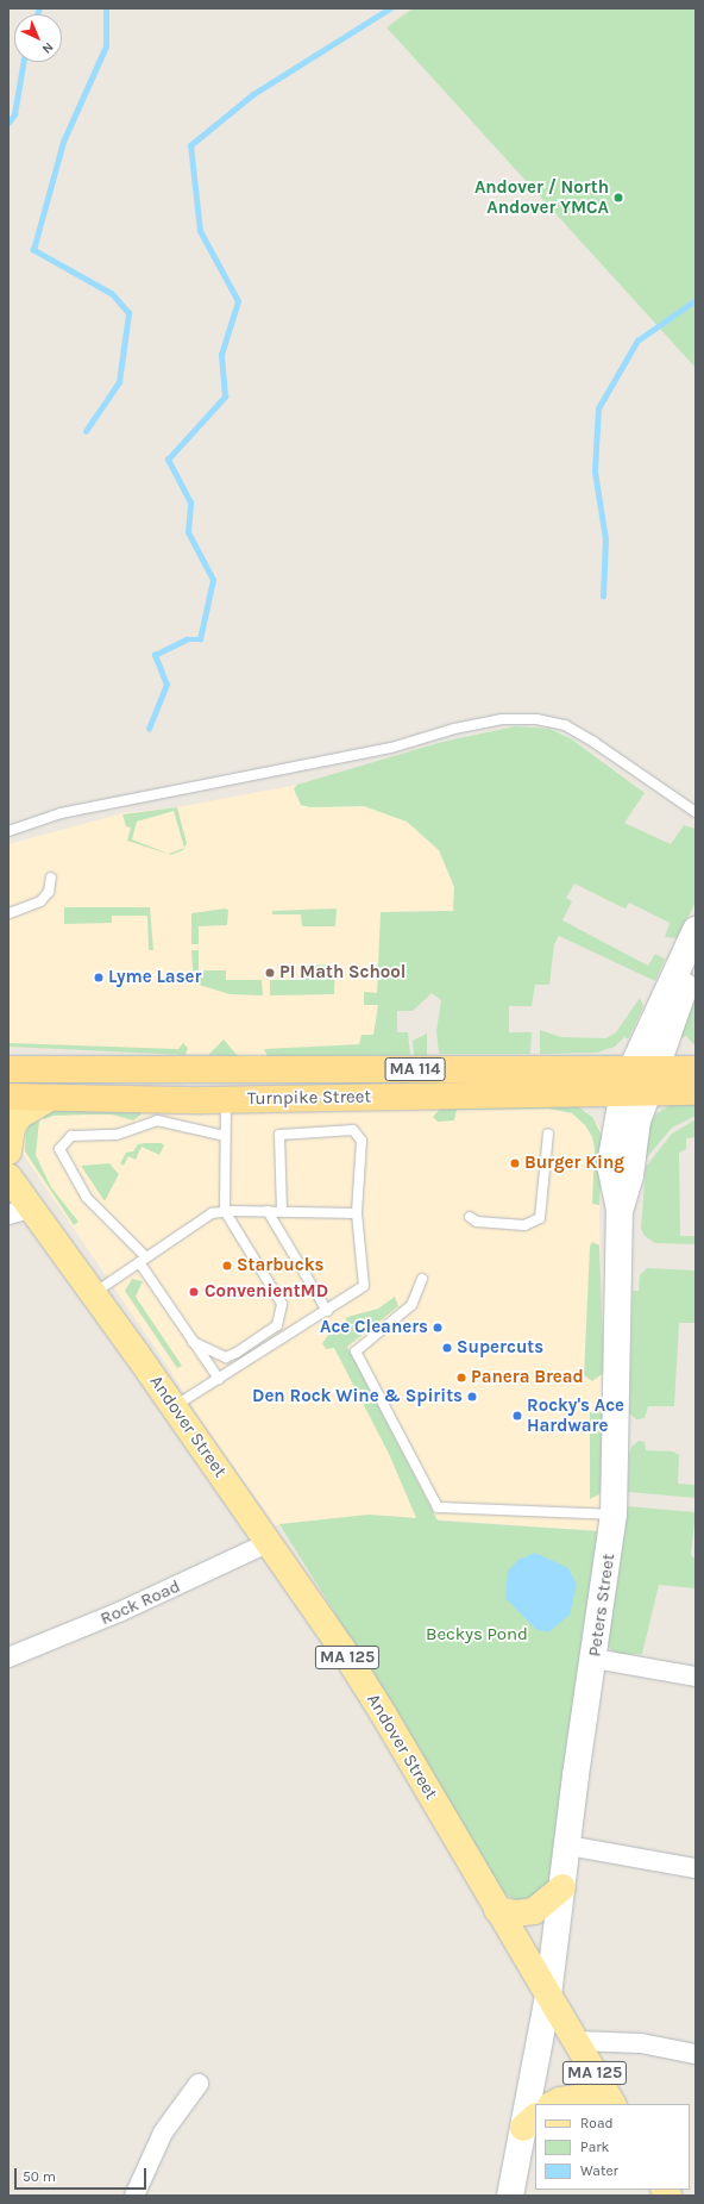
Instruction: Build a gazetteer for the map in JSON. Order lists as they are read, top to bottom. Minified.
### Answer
{"streets":{"highway":["MA 114","Turnpike Street"],"main road":["Andover Street","Peters Street","MA 125"],"street":["Rock Road"]},"crossings":[["Turnpike Street","Peters Street"],["Andover Street","Rock Road"],["Andover Street","Peters Street"],["Andover Street","MA 125"],["Peters Street","MA 125"]],"parks":["Beckys Pond"],"places":["Andover / North Andover YMCA","PI Math School","Lyme Laser","Burger King","Starbucks","ConvenientMD","Ace Cleaners","Supercuts","Panera Bread","Den Rock Wine & Spirits","Rocky's Ace Hardware"],"legend":["Road","Park","Water"],"scale_bar":"50 m","north":"bottom right"}
